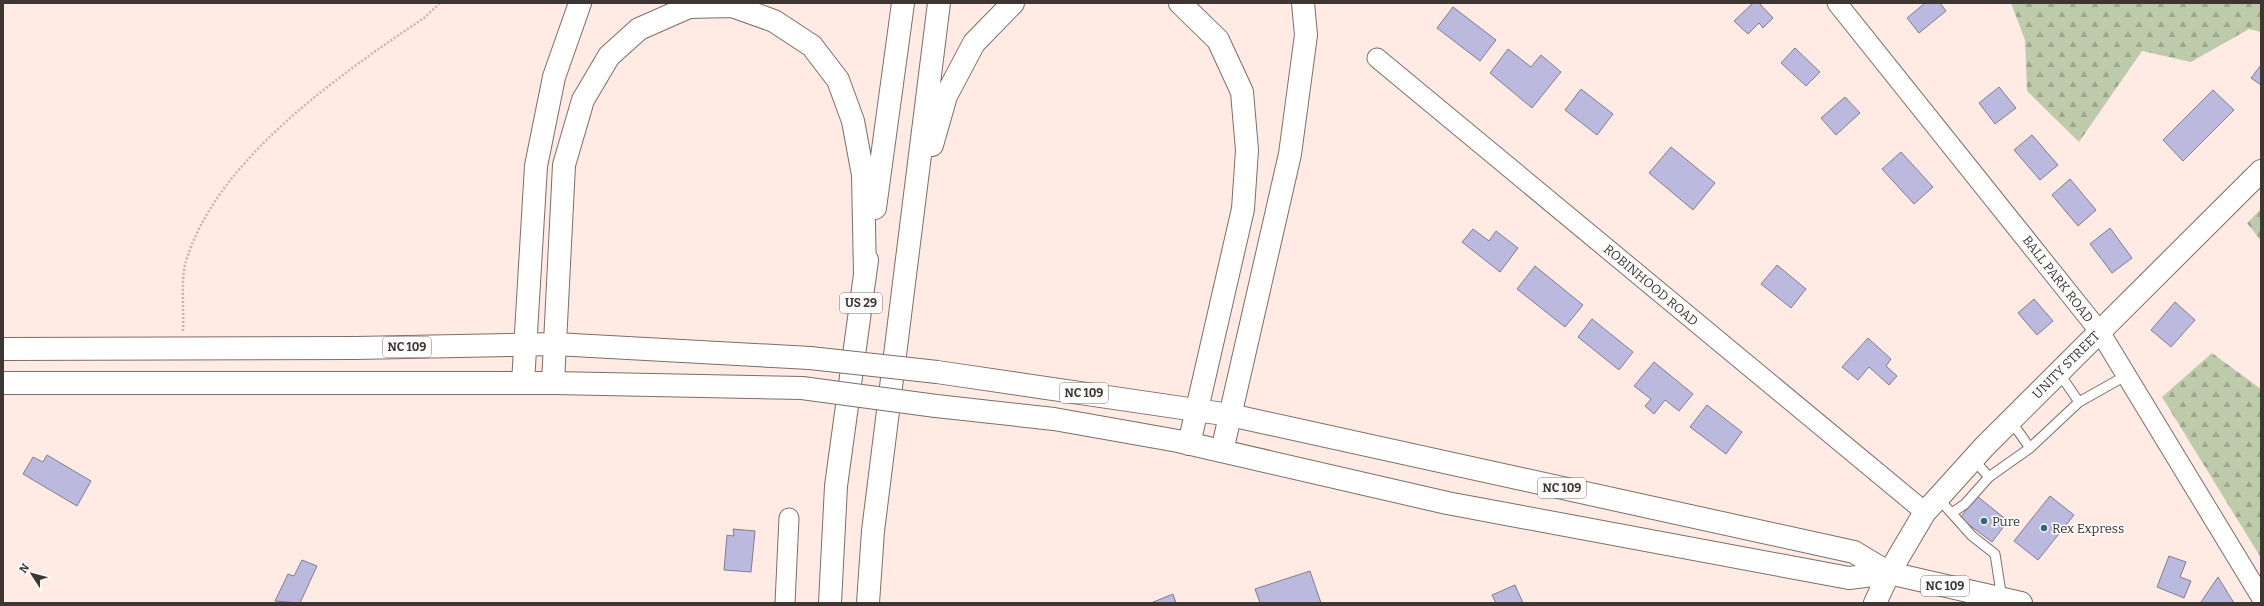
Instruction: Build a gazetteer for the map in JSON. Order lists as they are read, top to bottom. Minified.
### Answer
{"streets":{"main road":["US 29","NC 109","UNITY STREET"],"street":["BALL PARK ROAD","ROBINHOOD ROAD"]},"crossings":[["BALL PARK ROAD","UNITY STREET"],["ROBINHOOD ROAD","UNITY STREET"],["NC 109","UNITY STREET"]],"places":["Pure","Rex Express"],"north":"top left"}
